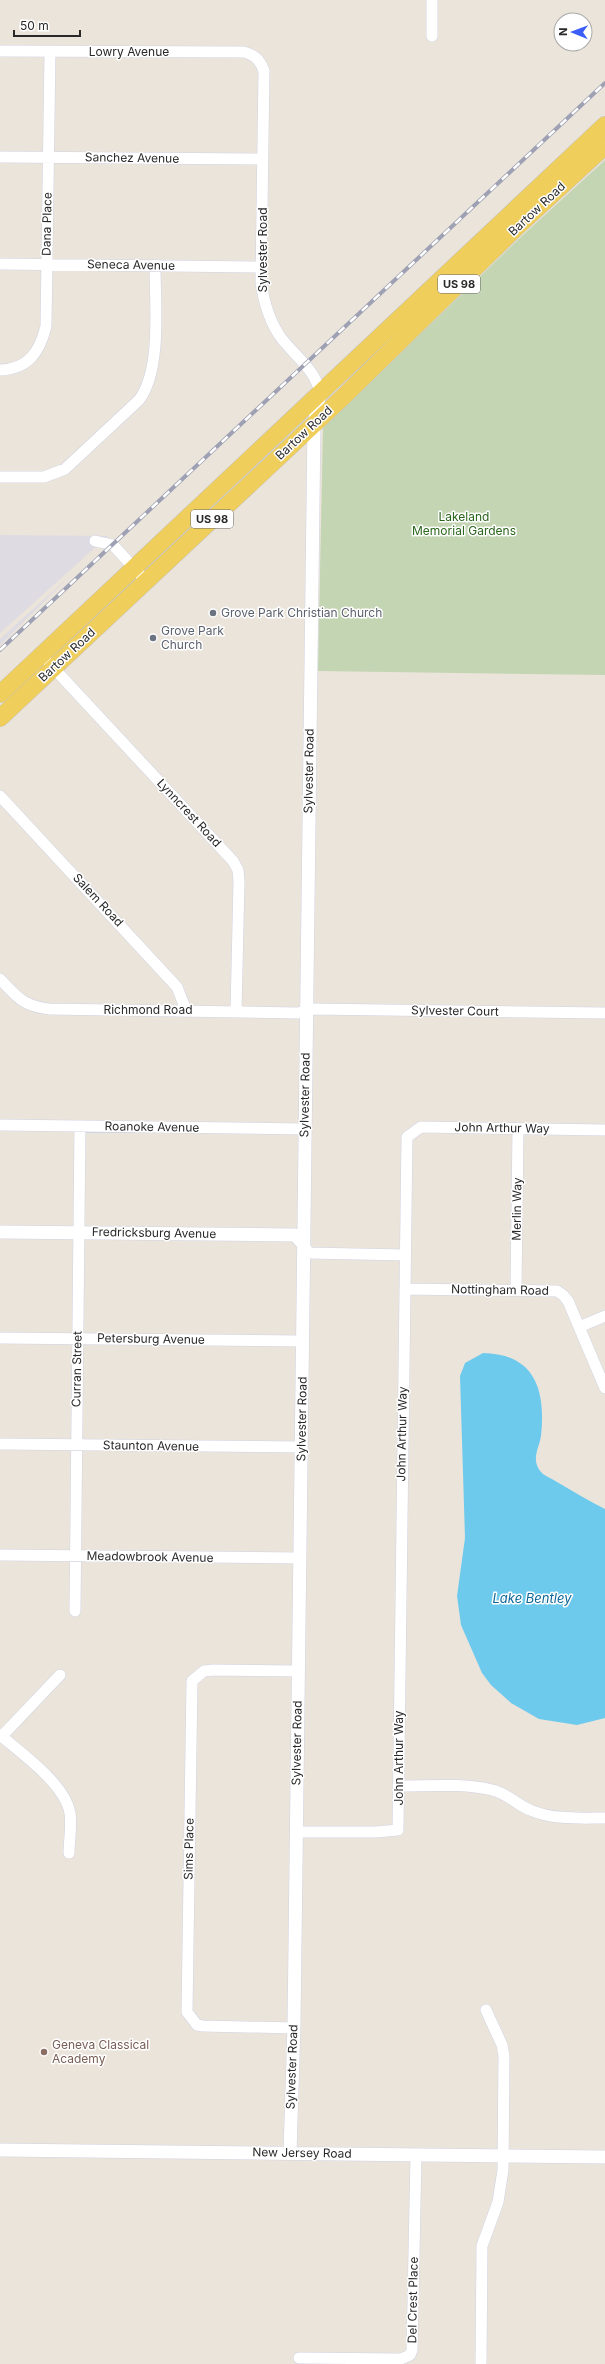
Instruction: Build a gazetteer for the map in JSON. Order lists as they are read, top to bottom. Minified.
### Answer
{"streets":{"main road":["Bartow Road","US 98"],"street":["Lowry Avenue","Sanchez Avenue","Dana Place","Sylvester Road","Seneca Avenue","Lynncrest Road","Salem Road","Richmond Road","Sylvester Court","Roanoke Avenue","John Arthur Way","Merlin Way","Fredricksburg Avenue","Nottingham Road","Petersburg Avenue","Curran Street","Staunton Avenue","Meadowbrook Avenue","Sims Place","New Jersey Road","Del Crest Place"]},"crossings":[["Lowry Avenue","Dana Place"],["Lowry Avenue","Sylvester Road"],["Sanchez Avenue","Dana Place"],["Sanchez Avenue","Sylvester Road"],["Bartow Road","Sylvester Road"],["Bartow Road","Lynncrest Road"],["Dana Place","Seneca Avenue"],["Sylvester Road","Seneca Avenue"],["Sylvester Road","Richmond Road"],["Sylvester Road","Sylvester Court"],["Sylvester Road","Roanoke Avenue"],["Sylvester Road","John Arthur Way"],["Sylvester Road","Fredricksburg Avenue"],["Sylvester Road","Petersburg Avenue"],["Sylvester Road","Staunton Avenue"],["Sylvester Road","Meadowbrook Avenue"],["Sylvester Road","Sims Place"],["Sylvester Road","New Jersey Road"],["Lynncrest Road","Richmond Road"],["Salem Road","Richmond Road"],["Richmond Road","Sylvester Court"],["Roanoke Avenue","Curran Street"],["John Arthur Way","Merlin Way"],["John Arthur Way","Nottingham Road"],["Merlin Way","Nottingham Road"],["Fredricksburg Avenue","Curran Street"],["Petersburg Avenue","Curran Street"],["Curran Street","Staunton Avenue"],["Curran Street","Meadowbrook Avenue"],["New Jersey Road","Del Crest Place"]],"water":["Lake Bentley"],"parks":["Lakeland Memorial Gardens"],"places":["Grove Park Christian Church","Grove Park Church","Geneva Classical Academy"],"scale_bar":"50 m","north":"left"}
